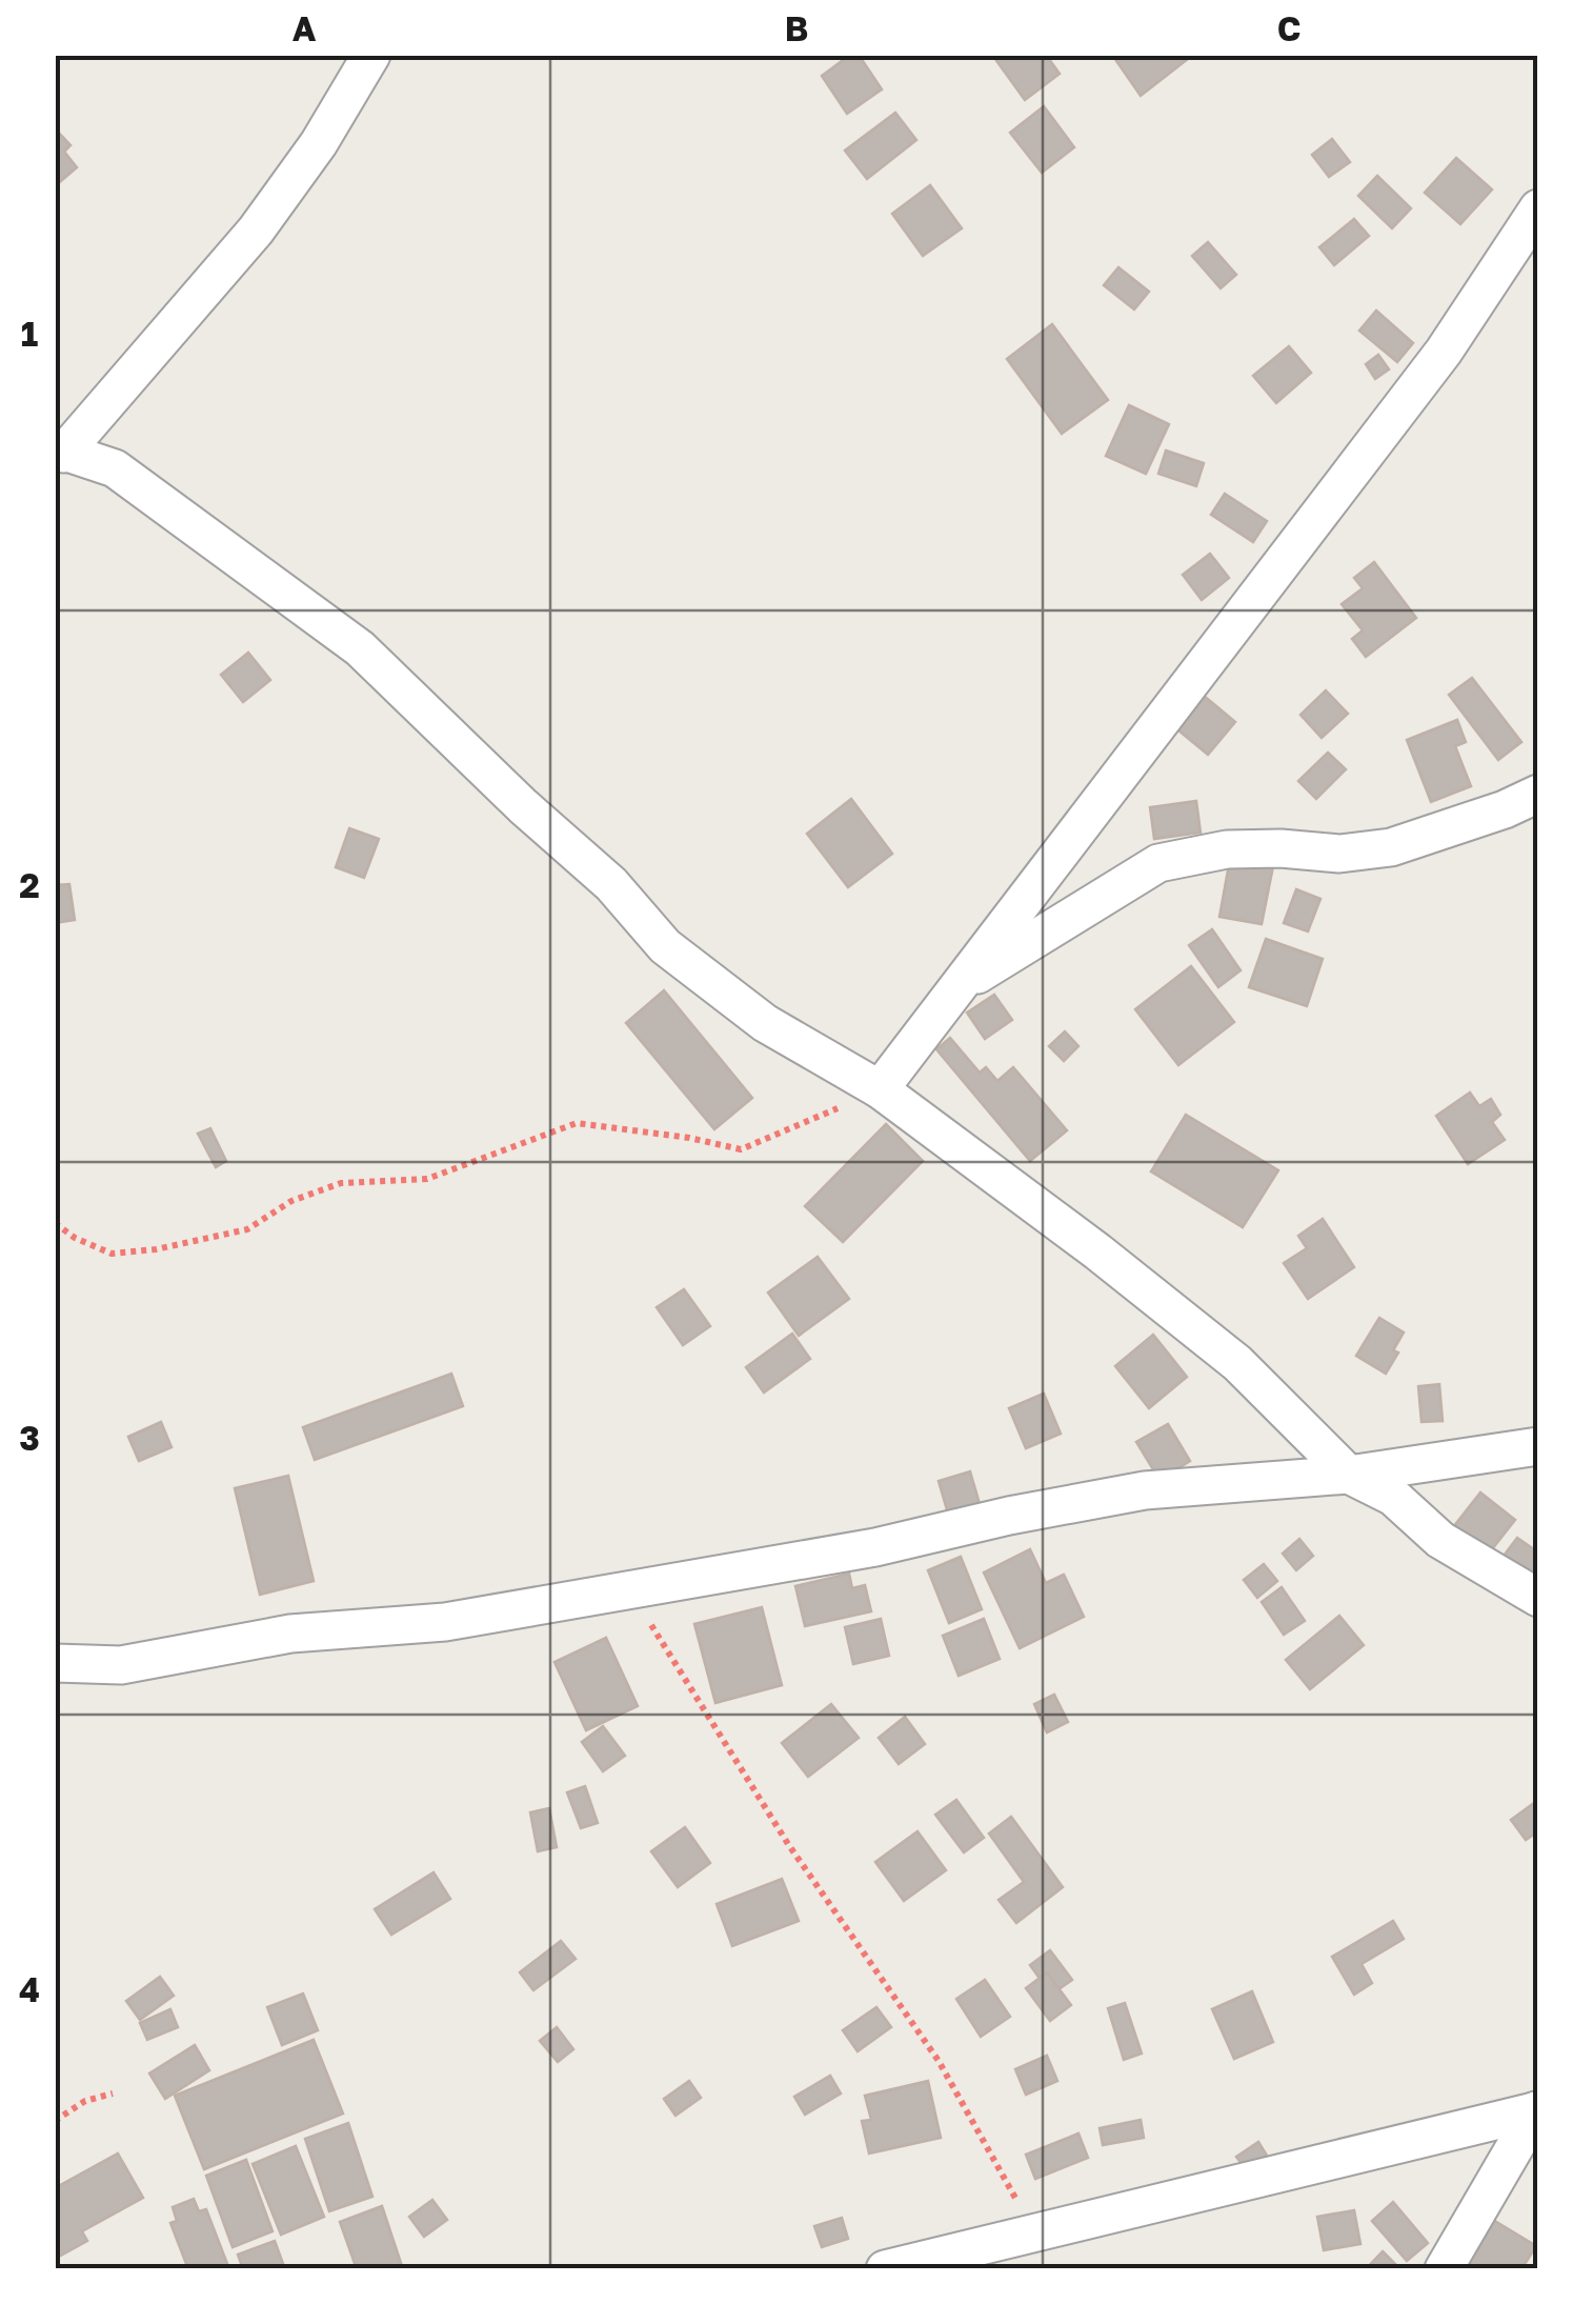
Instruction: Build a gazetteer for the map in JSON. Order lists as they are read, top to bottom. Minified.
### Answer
{"grid":{"columns":["A","B","C"],"rows":["1","2","3","4"]}}
